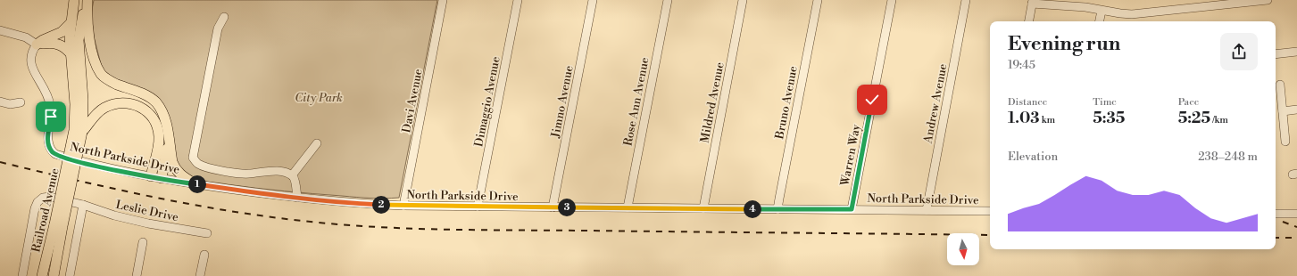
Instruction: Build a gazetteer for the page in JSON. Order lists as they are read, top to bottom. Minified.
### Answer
{"streets":{"main road":["Railroad Avenue"],"street":["Davi Avenue","Dimaggio Avenue","Jimno Avenue","Rose Ann Avenue","Mildred Avenue","Bruno Avenue","Andrew Avenue","Warren Way","North Parkside Drive","Leslie Drive"]},"crossings":[["Davi Avenue","North Parkside Drive"],["Dimaggio Avenue","North Parkside Drive"],["Jimno Avenue","North Parkside Drive"],["Rose Ann Avenue","North Parkside Drive"],["Mildred Avenue","North Parkside Drive"],["Bruno Avenue","North Parkside Drive"],["Andrew Avenue","North Parkside Drive"],["Warren Way","North Parkside Drive"]],"parks":["City Park"],"north":"bottom","page":{"heading":["Evening run","19:45"],"stats":[["Distance","1.03 km"],["Time","5:35"],["Pace","5:25 /km"]],"chart":["Elevation","238–248 m"],"pins":["1","2","3","4"]}}
